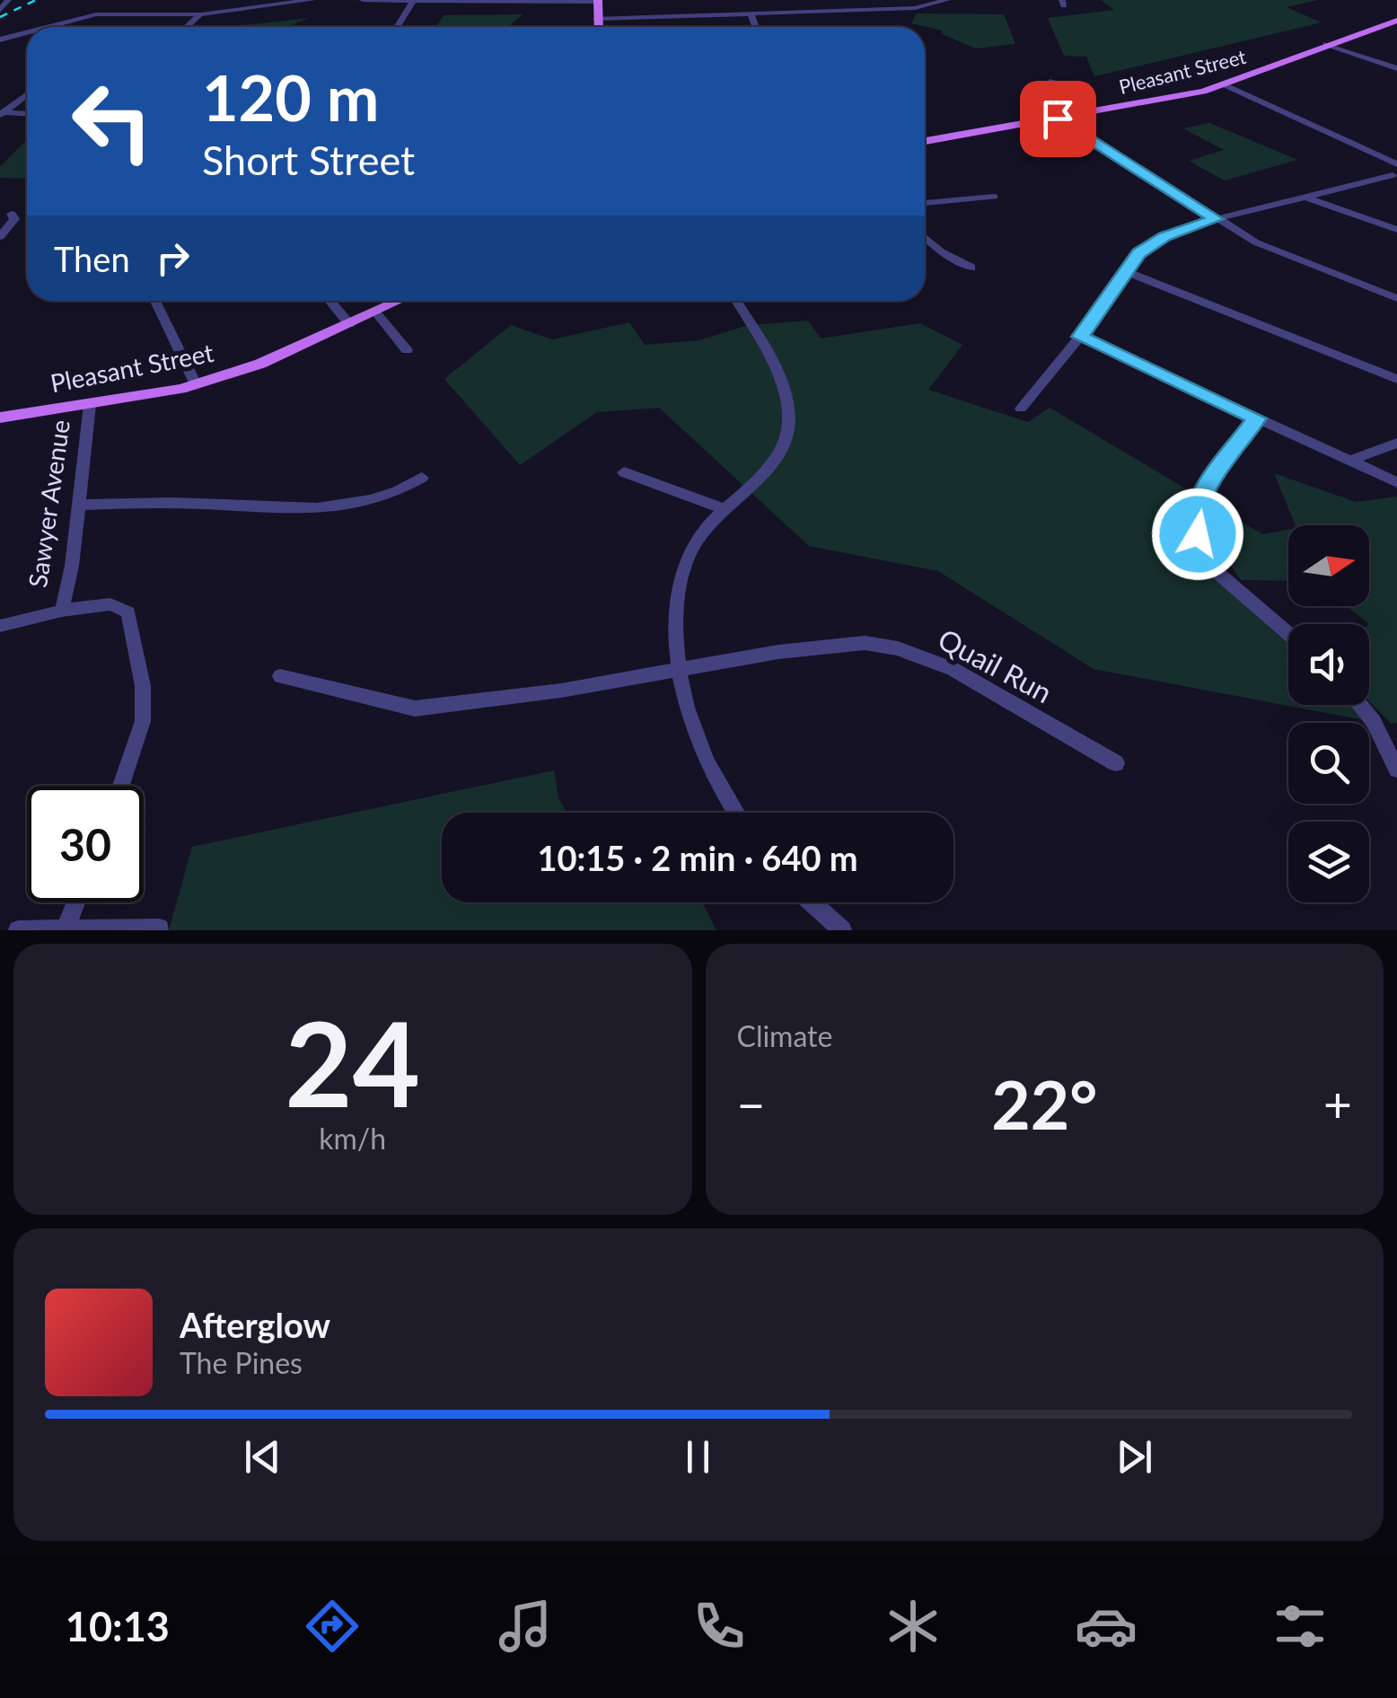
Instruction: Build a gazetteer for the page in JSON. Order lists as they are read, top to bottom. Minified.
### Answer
{"streets":{"main road":["Pleasant Street"],"street":["Sawyer Avenue","Quail Run"]},"crossings":[["Pleasant Street","Sawyer Avenue"]],"north":"right","page":{"turn":["120 m","Short Street"],"then":"Then","limit":"30","trip":"10:15 · 2 min · 640 m","tile":[["24","km/h"],"Climate"],"heat":["−","22°","+"],"song":["Afterglow","The Pines"],"tabs":"10:13"}}
